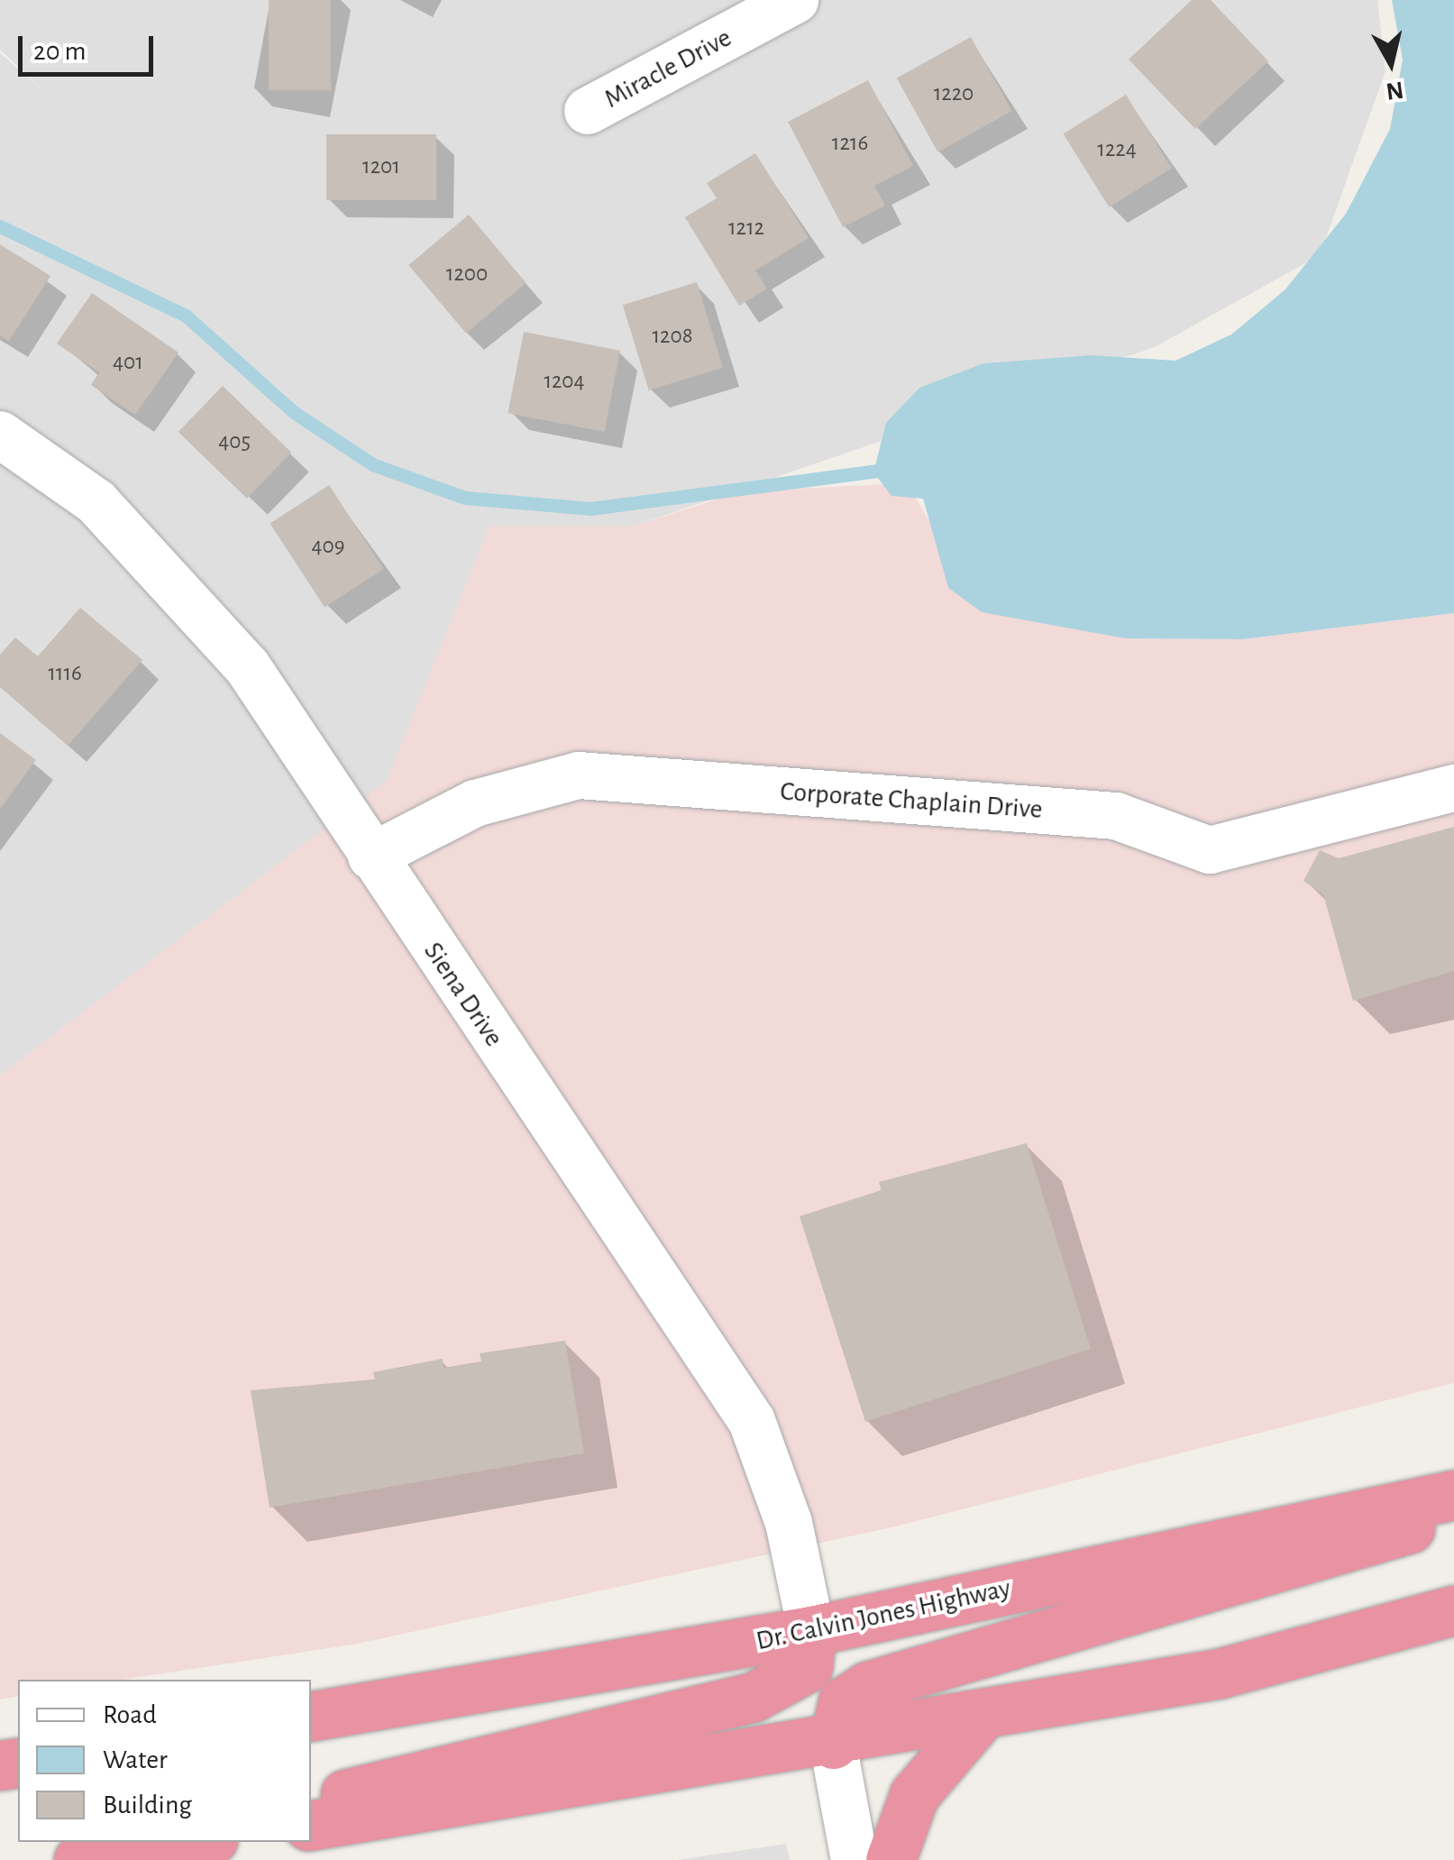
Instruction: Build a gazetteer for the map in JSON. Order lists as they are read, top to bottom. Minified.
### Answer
{"streets":{"highway":["Dr. Calvin Jones Highway"],"street":["Miracle Drive","Corporate Chaplain Drive","Siena Drive"]},"crossings":[["Corporate Chaplain Drive","Siena Drive"],["Siena Drive","Dr. Calvin Jones Highway"]],"house_numbers":["1220","1216","1224","1201","1212","1200","1208","401","1204","405","409","1116"],"legend":["Road","Water","Building"],"scale_bar":"20 m","north":"bottom"}
